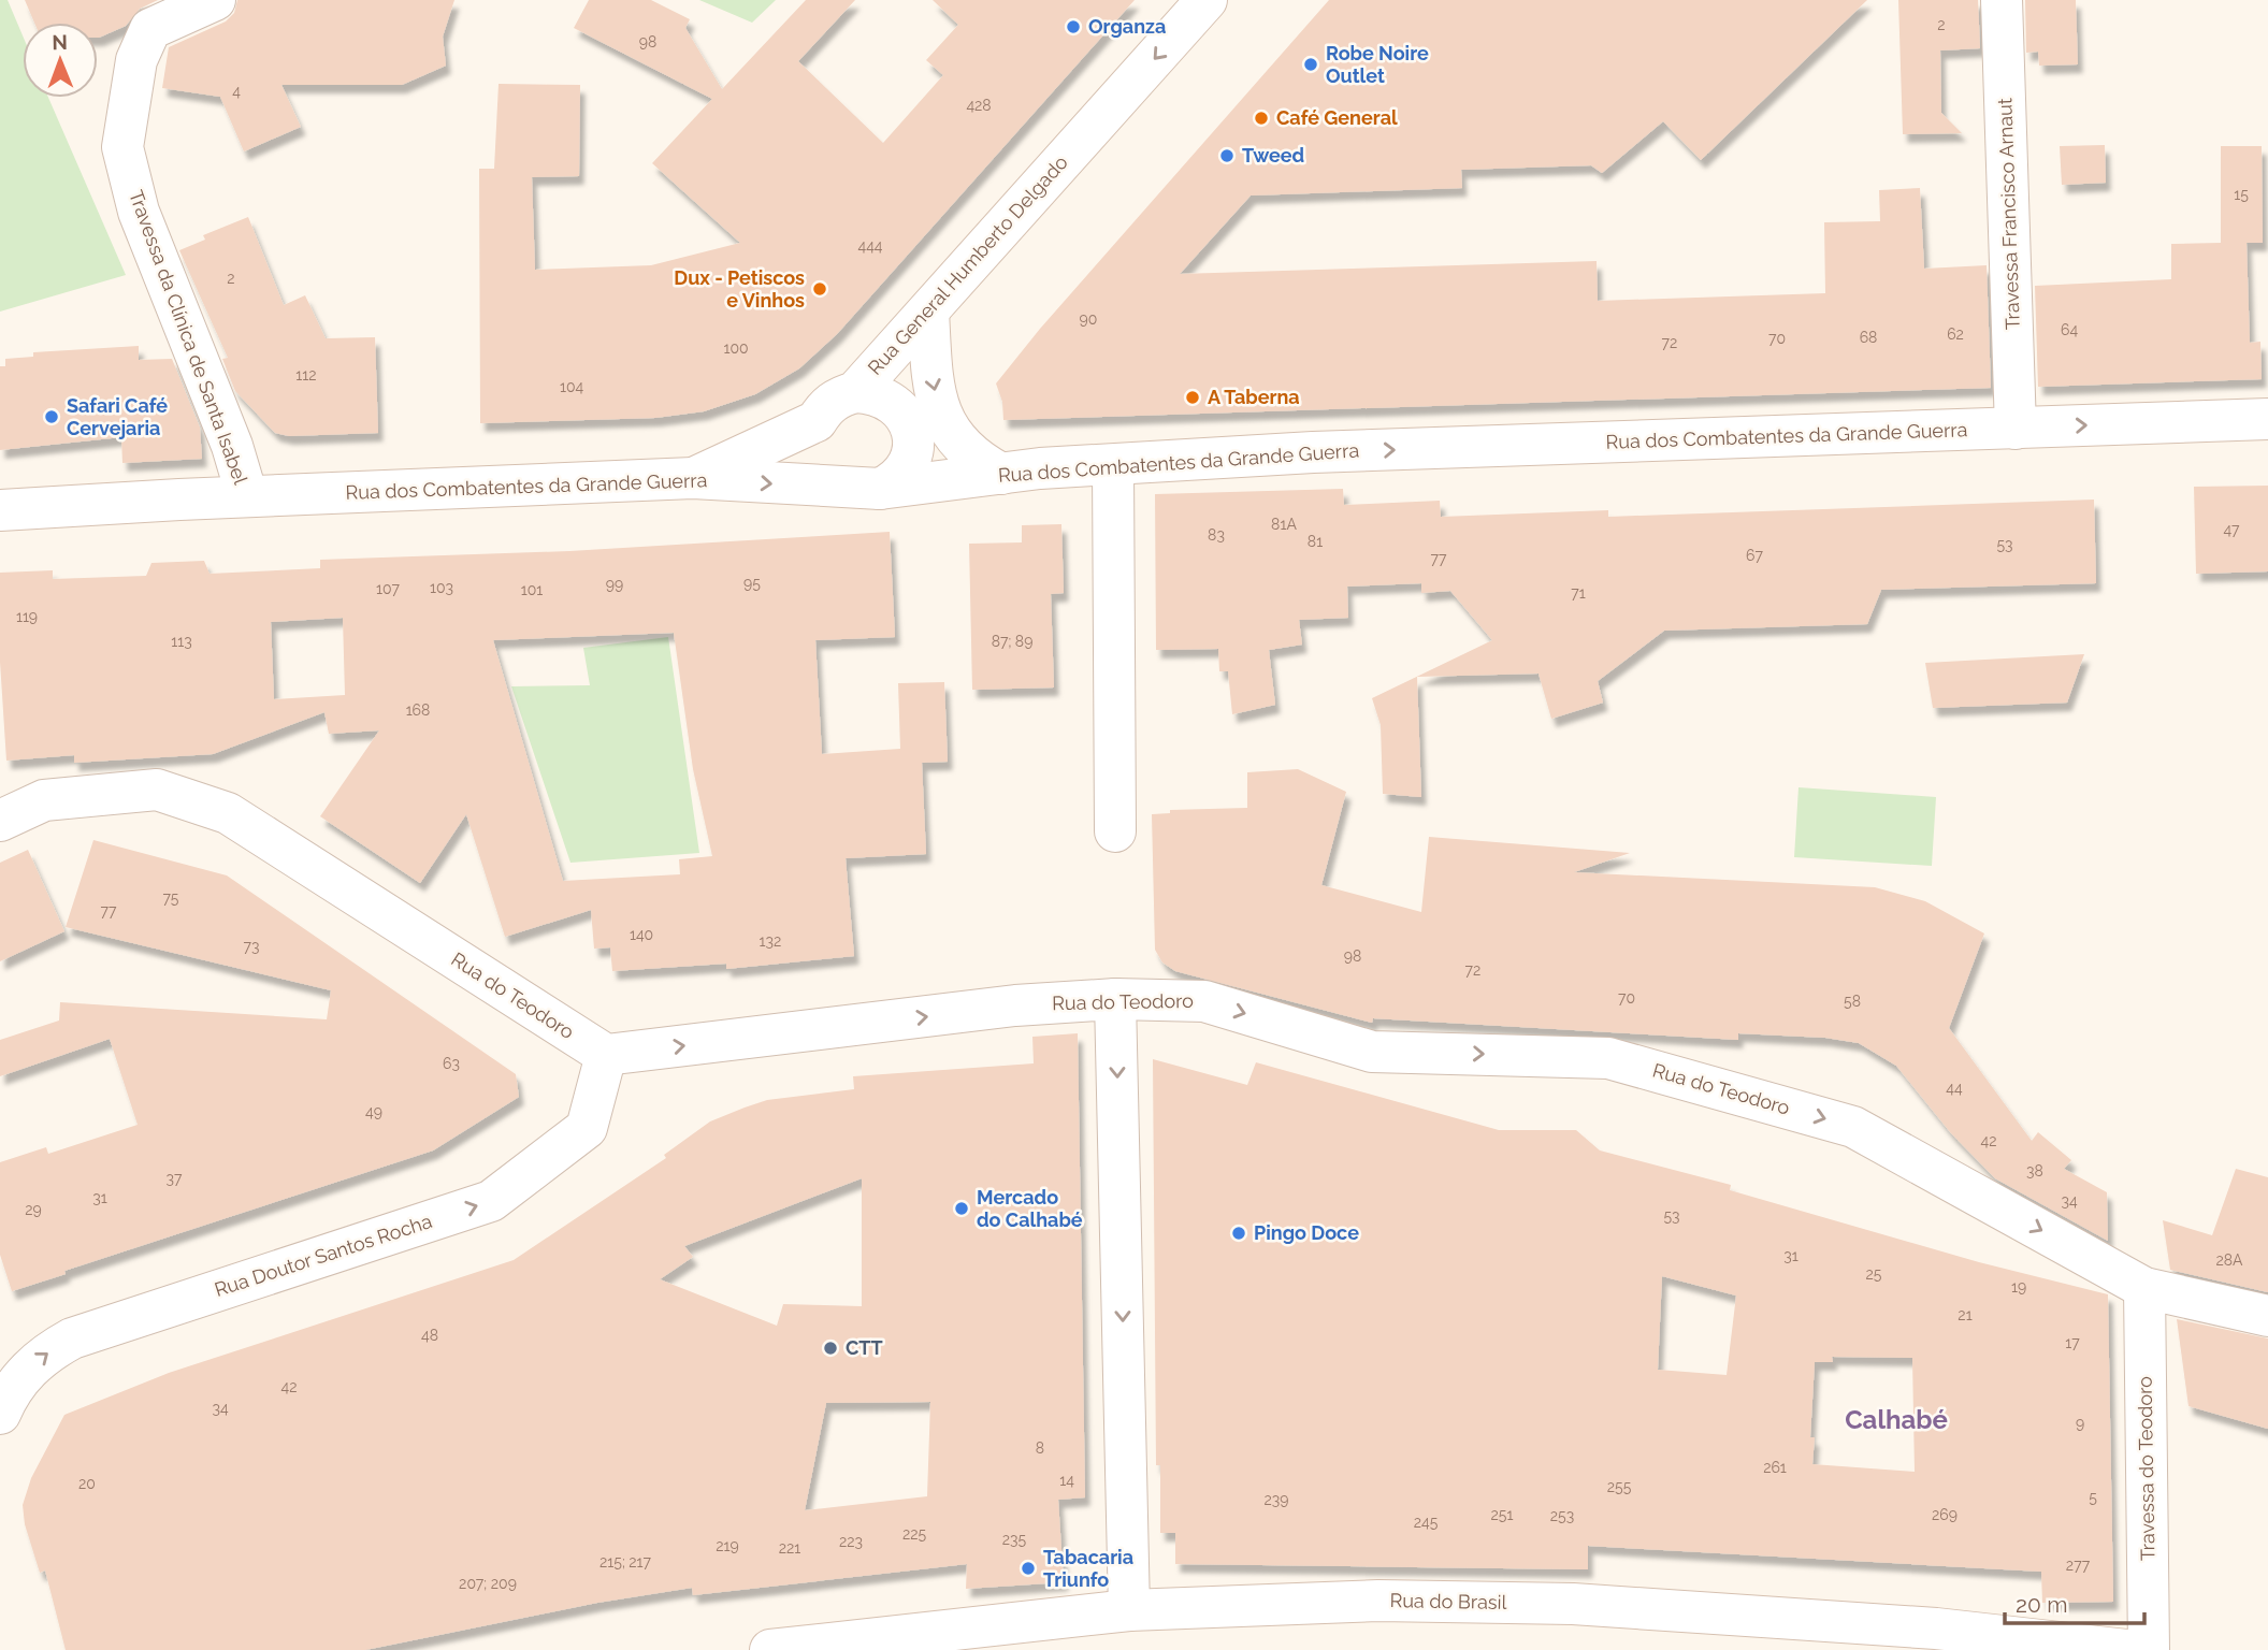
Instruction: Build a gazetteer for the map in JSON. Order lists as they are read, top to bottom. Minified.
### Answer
{"streets":{"street":["Travessa Francisco Arnaut","Rua General Humberto Delgado","Travessa da Clínica de Santa Isabel","Rua dos Combatentes da Grande Guerra","Rua do Teodoro","Rua Doutor Santos Rocha","Travessa do Teodoro","Rua do Brasil"]},"crossings":[["Travessa Francisco Arnaut","Rua dos Combatentes da Grande Guerra"],["Rua General Humberto Delgado","Rua dos Combatentes da Grande Guerra"],["Travessa da Clínica de Santa Isabel","Rua dos Combatentes da Grande Guerra"],["Rua do Teodoro","Rua Doutor Santos Rocha"],["Rua do Teodoro","Travessa do Teodoro"]],"one_way":["Rua General Humberto Delgado","Rua dos Combatentes da Grande Guerra","Rua do Teodoro","Rua Doutor Santos Rocha"],"districts":["Calhabé"],"places":["Organza","Robe Noire Outlet","Café General","Tweed","Dux - Petiscos e Vinhos","A Taberna","Safari Café Cervejaria","Mercado do Calhabé","Pingo Doce","CTT","Tabacaria Triunfo"],"house_numbers":["2","98","4","428","15","444","2","90","64","62","68","70","72","100","112","104","81A","47","83","81","53","67","77","95","99","103","107","101","71","119","113","87; 89","168","75","77","140","132","73","98","72","70","58","63","44","49","42","38","37","31","34","29","53","31","28A","25","19","21","48","17","42","34","9","8","261","14","20","255","5","239","251","269","253","245","225","235","223","219","221","215; 217","277","207; 209"],"scale_bar":"20 m","north":"top"}
